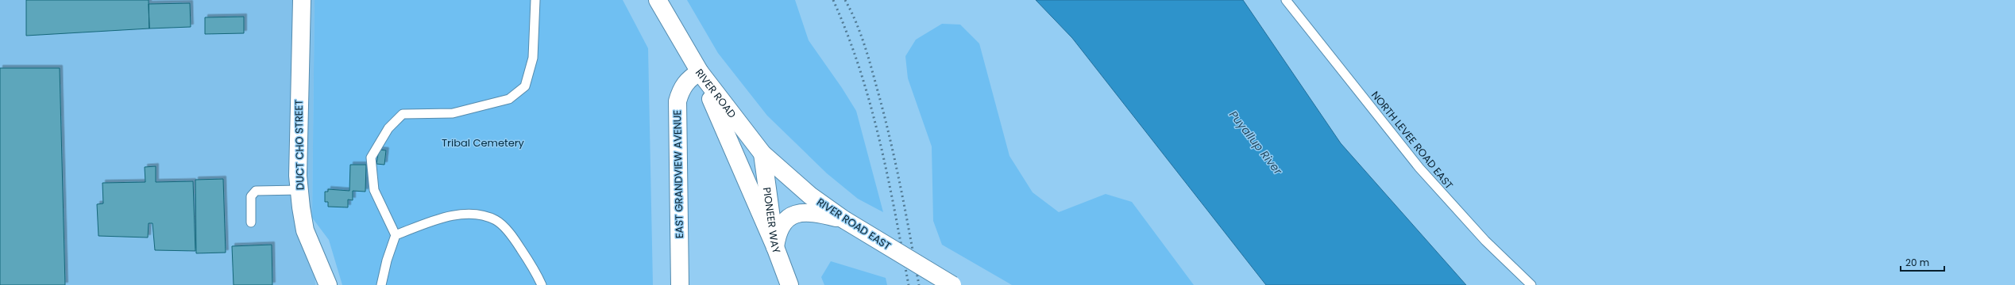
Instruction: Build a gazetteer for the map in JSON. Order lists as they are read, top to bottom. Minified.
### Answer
{"streets":{"main road":["RIVER ROAD","DUCT CHO STREET","EAST GRANDVIEW AVENUE","PIONEER WAY","RIVER ROAD EAST"],"lane":["NORTH LEVEE ROAD EAST"]},"crossings":[["RIVER ROAD","EAST GRANDVIEW AVENUE"],["RIVER ROAD","PIONEER WAY"],["RIVER ROAD","RIVER ROAD EAST"],["PIONEER WAY","RIVER ROAD EAST"]],"water":["Puyallup River"],"parks":["Tribal Cemetery"],"scale_bar":"20 m"}
